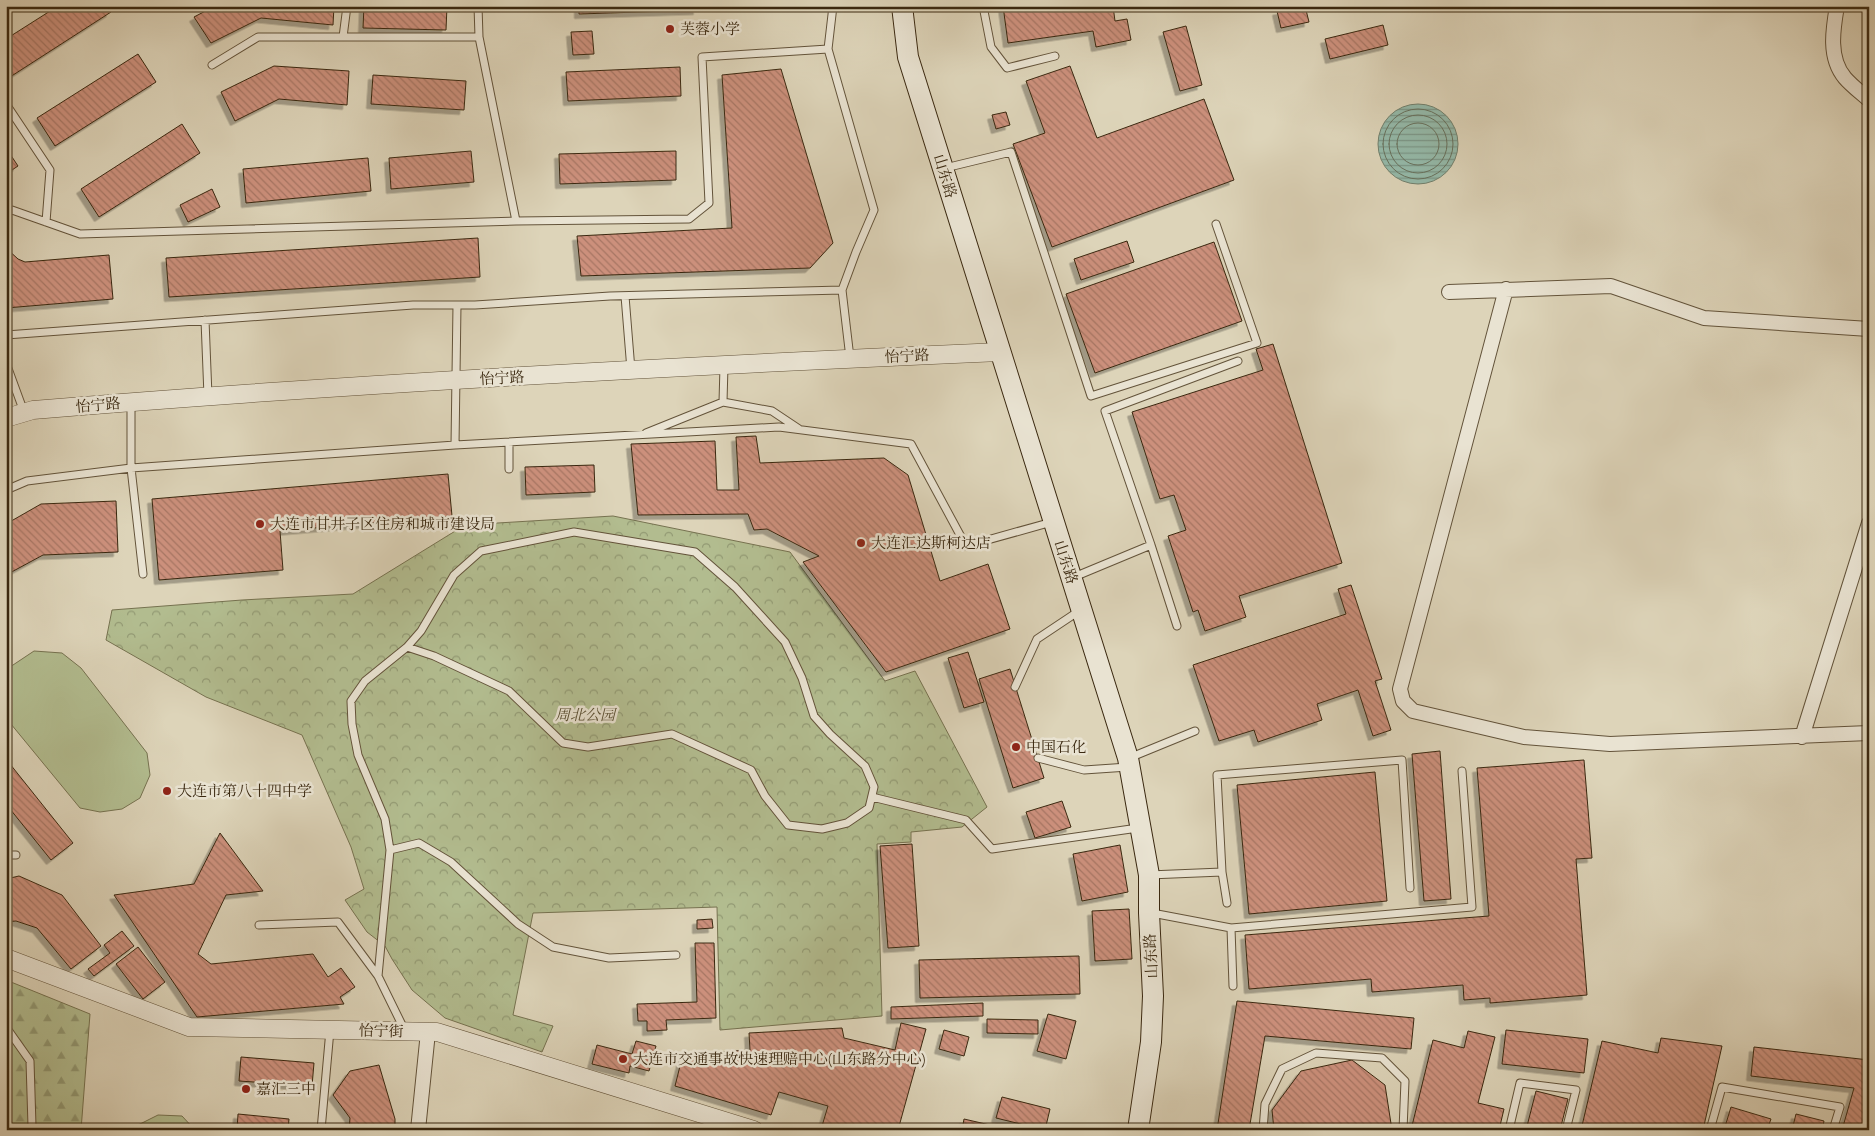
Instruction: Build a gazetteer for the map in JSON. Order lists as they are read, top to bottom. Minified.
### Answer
{"streets":{"main road":["山东路"],"street":["怡宁路","怡宁街"]},"crossings":[["山东路","怡宁路"]],"parks":["周北公园"],"places":["芙蓉小学","大连市甘井子区住房和城市建设局","大连汇达斯柯达店","中国石化","大连市第八十四中学","大连市交通事故快速理赔中心(山东路分中心)","嘉汇三中"]}
